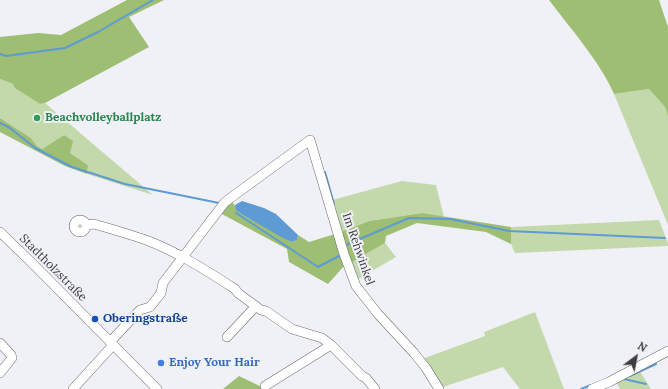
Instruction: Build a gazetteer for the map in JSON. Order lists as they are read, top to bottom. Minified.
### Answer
{"streets":{"street":["Im Rehwinkel","Stadtholzstraße"]},"places":["Beachvolleyballplatz","Oberingstraße","Enjoy Your Hair"],"north":"top right"}
